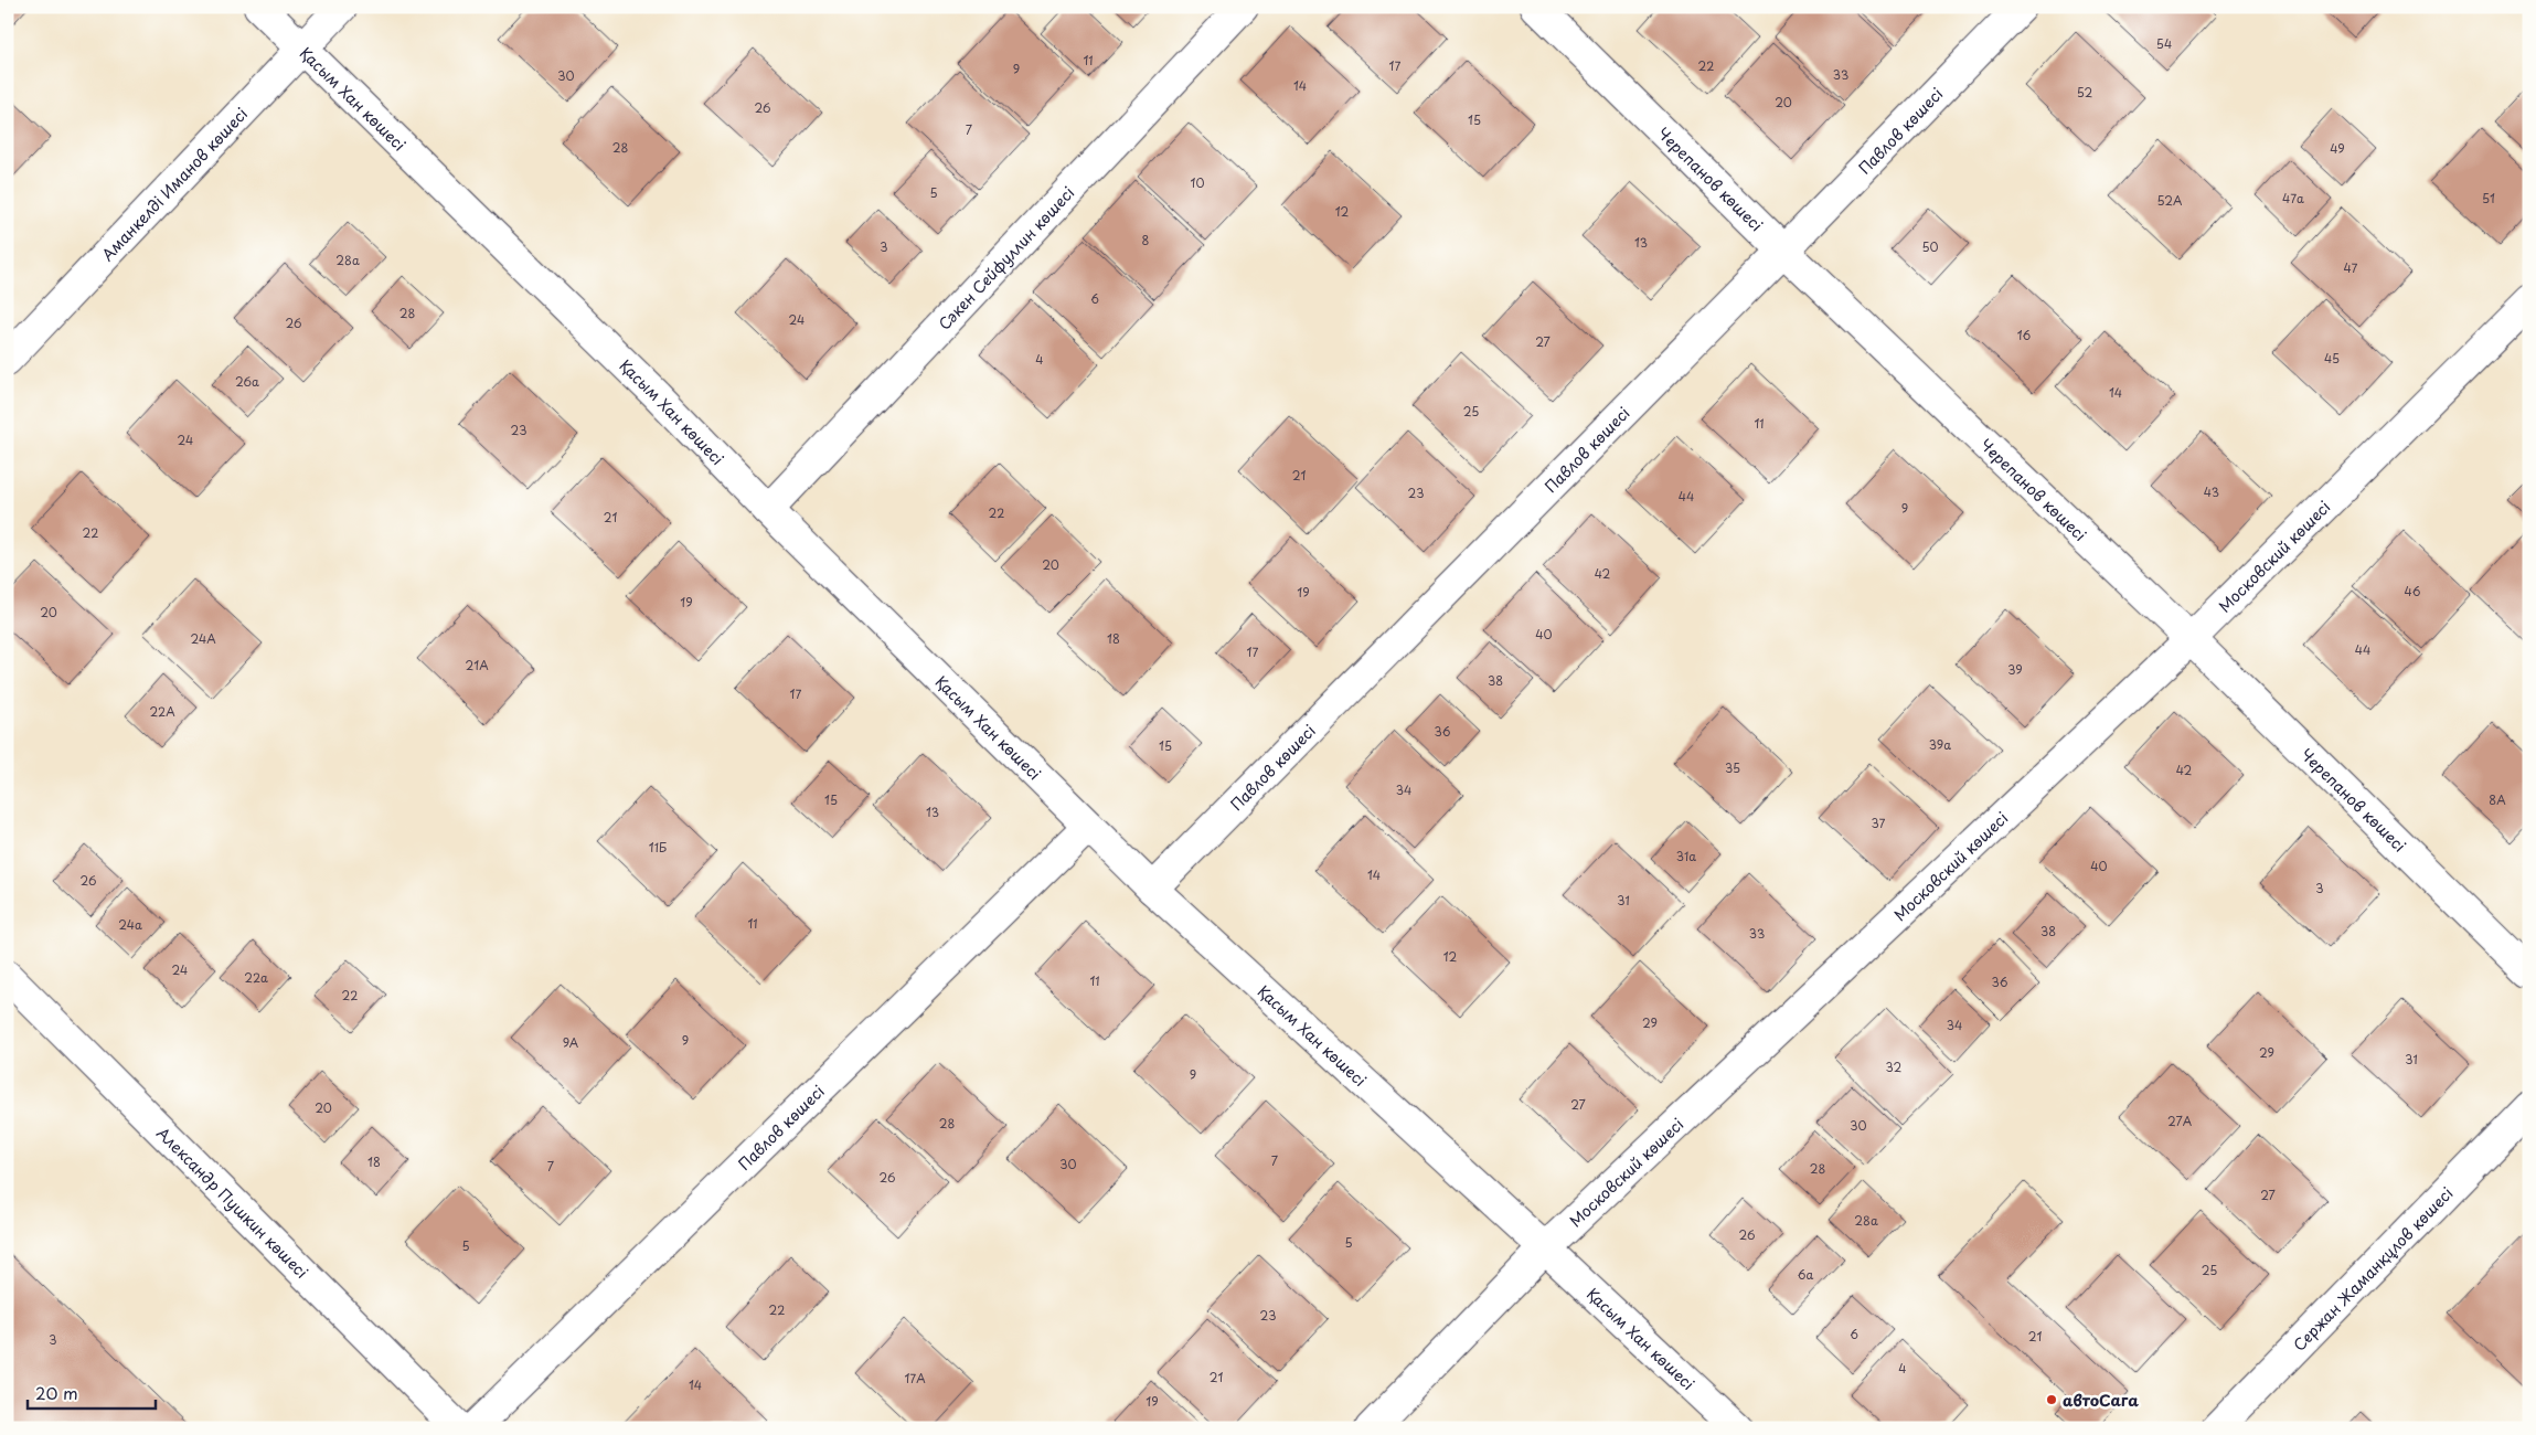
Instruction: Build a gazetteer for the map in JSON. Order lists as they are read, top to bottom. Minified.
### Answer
{"streets":{"street":["Қасым Хан көшесі","Павлов көшесі","Черепанов көшесі","Аманкелді Иманов көшесі","Сәкен Сейфуллин көшесі","Московский көшесі","Александр Пушкин көшесі","Сержан Жаманқұлов көшесі"]},"crossings":[["Қасым Хан көшесі","Павлов көшесі"],["Қасым Хан көшесі","Аманкелді Иманов көшесі"],["Қасым Хан көшесі","Сәкен Сейфуллин көшесі"],["Қасым Хан көшесі","Московский көшесі"],["Павлов көшесі","Черепанов көшесі"],["Черепанов көшесі","Московский көшесі"]],"places":["автоСага"],"house_numbers":["54","11","17","22","9","33","30","14","52","20","26","15","7","28","49","10","5","47а","51","52А","12","8","13","3","50","28а","47","6","28","24","26","16","27","45","4","26а","14","25","11","23","24","21","43","23","44","9","22","21","22","20","42","46","19","19","20","40","24А","18","44","17","21А","39","38","17","22А","36","39а","15","35","42","34","15","8А","13","37","11Б","31а","40","14","26","3","31","11","24а","38","33","12","24","22а","11","36","22","29","34","9","9А","29","31","32","9","27","20","27А","28","30","7","18","30","7","28","26","27","28а","26","5","5","25","6а","22","23","6","21","3","4","21","17А","14","19"],"scale_bar":"20 m"}
